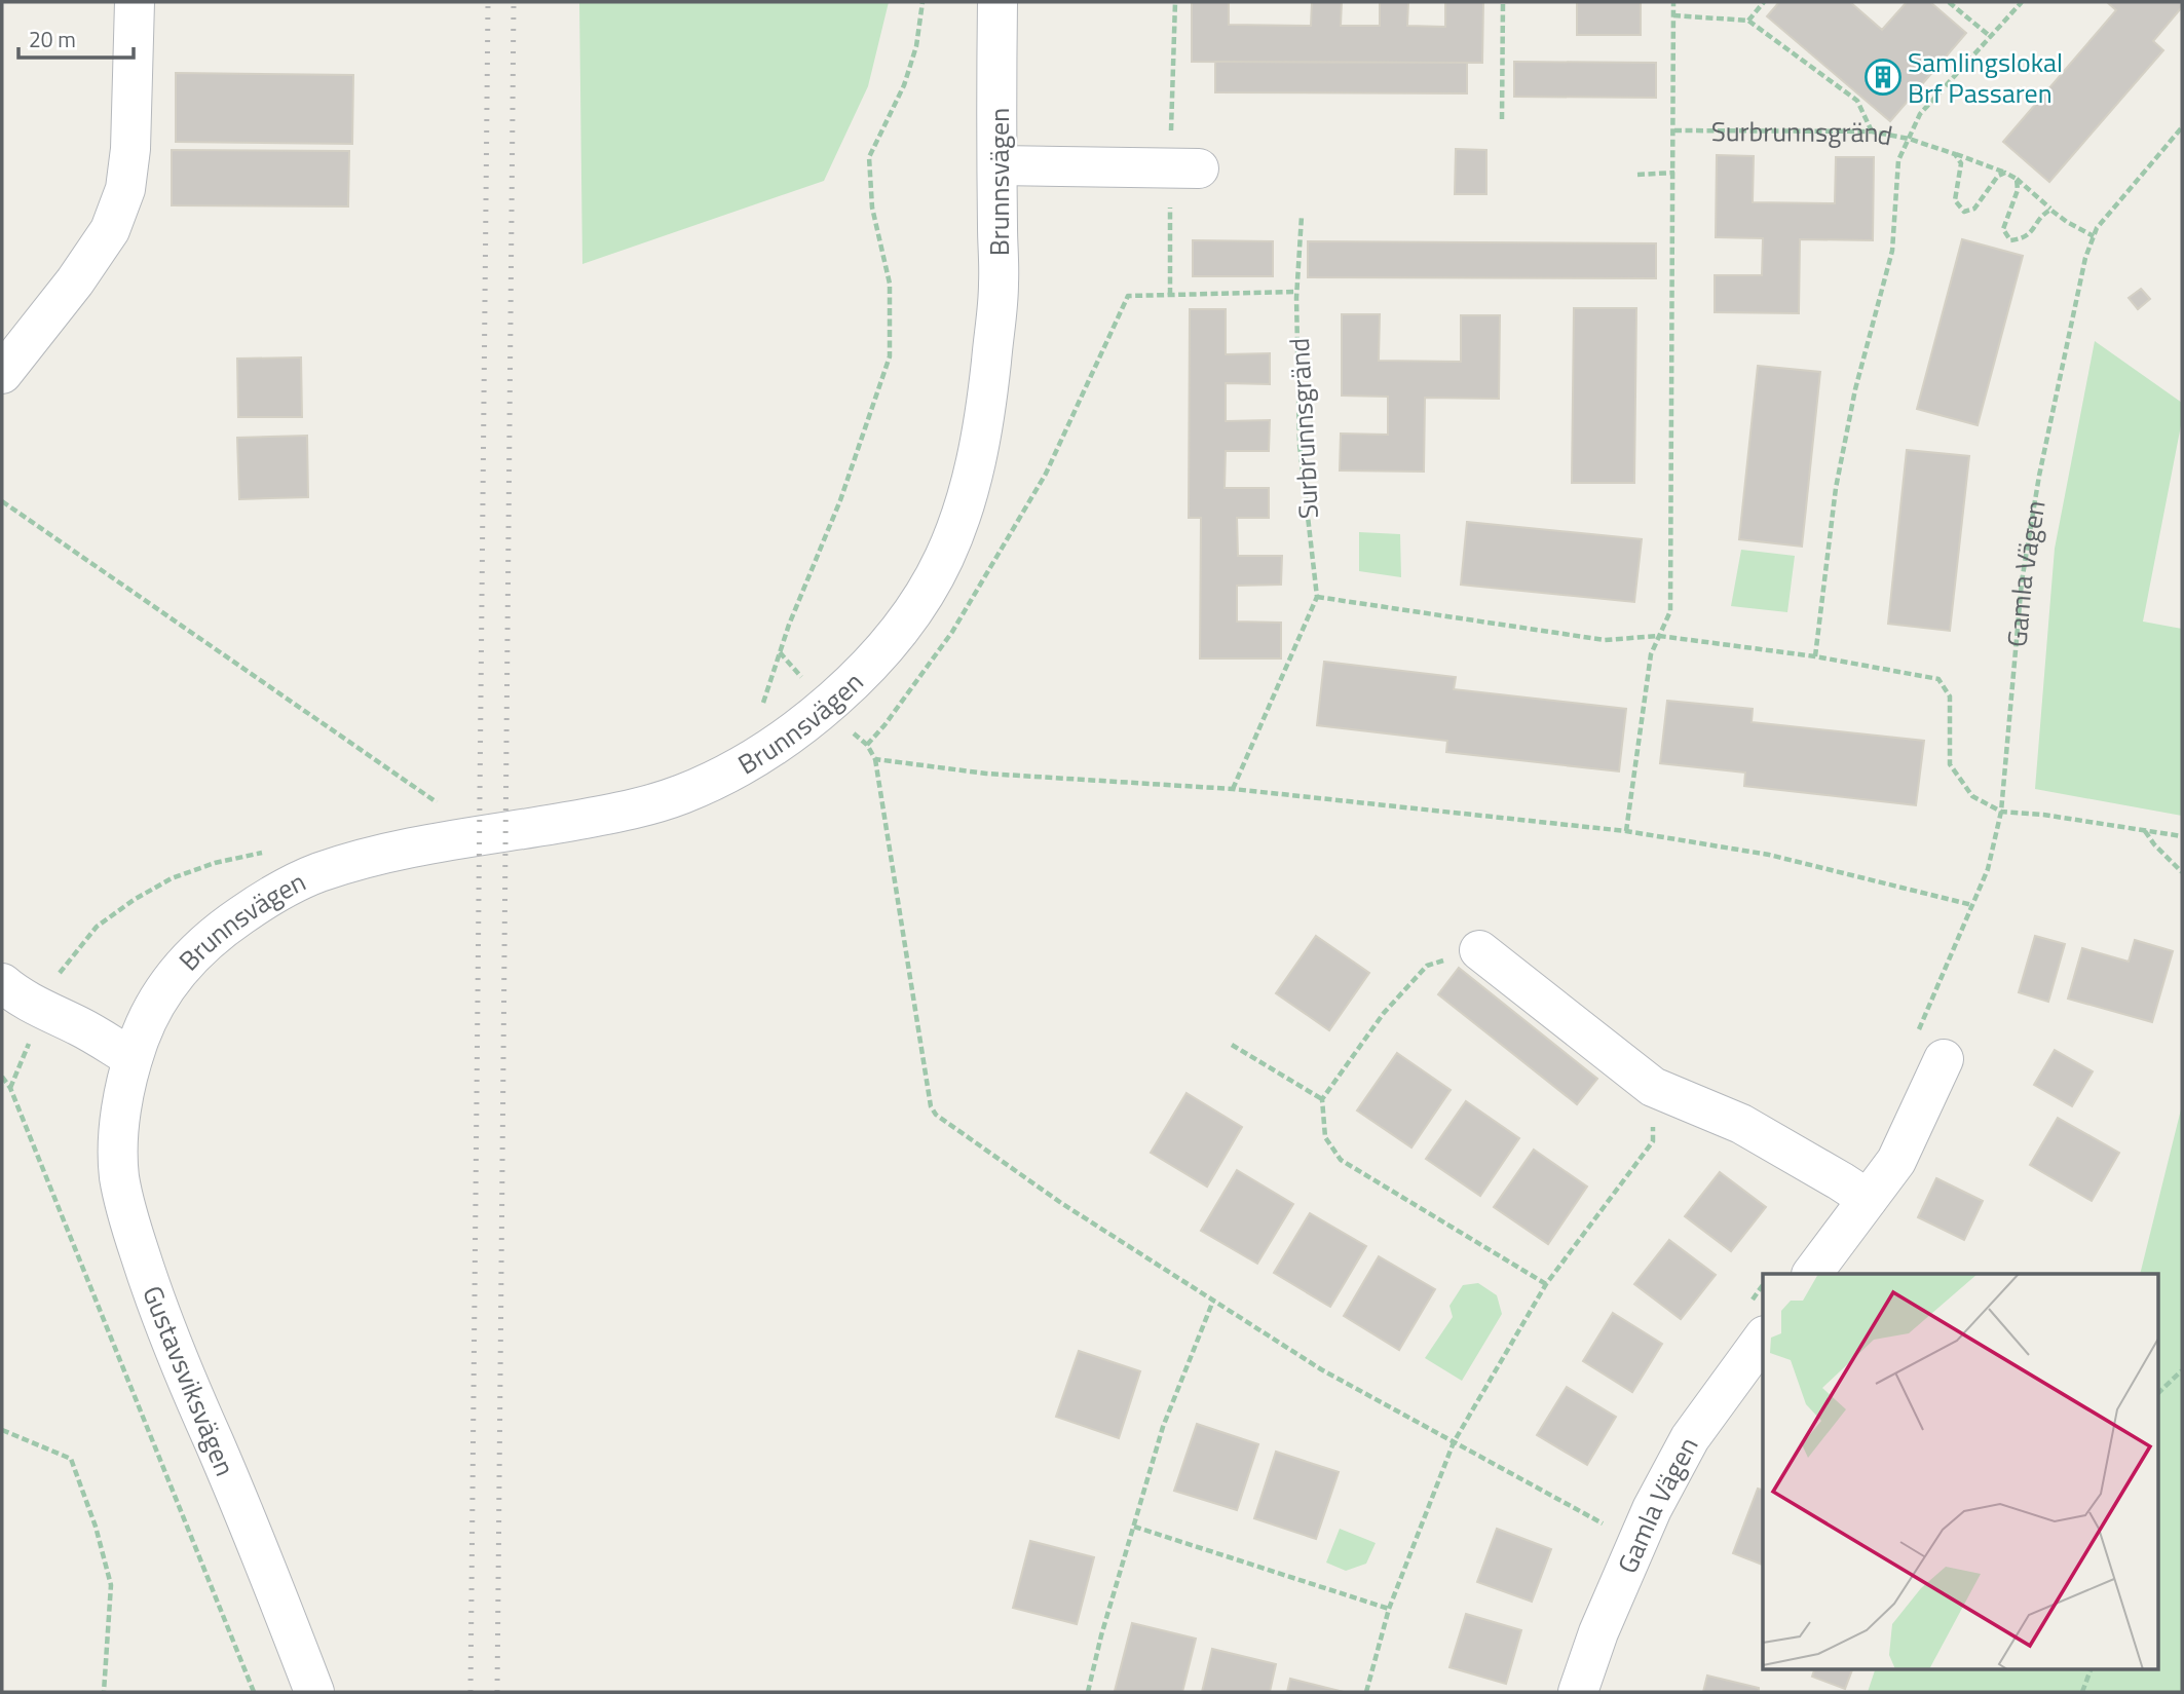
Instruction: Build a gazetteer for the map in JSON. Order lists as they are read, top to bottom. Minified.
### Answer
{"streets":{"street":["Brunnsvägen","Gamla Vägen","Gustavsviksvägen"],"path":["Surbrunnsgränd"]},"crossings":[["Brunnsvägen","Gustavsviksvägen"]],"places":{"building":["Samlingslokal Brf Passaren"]},"scale_bar":"20 m"}
